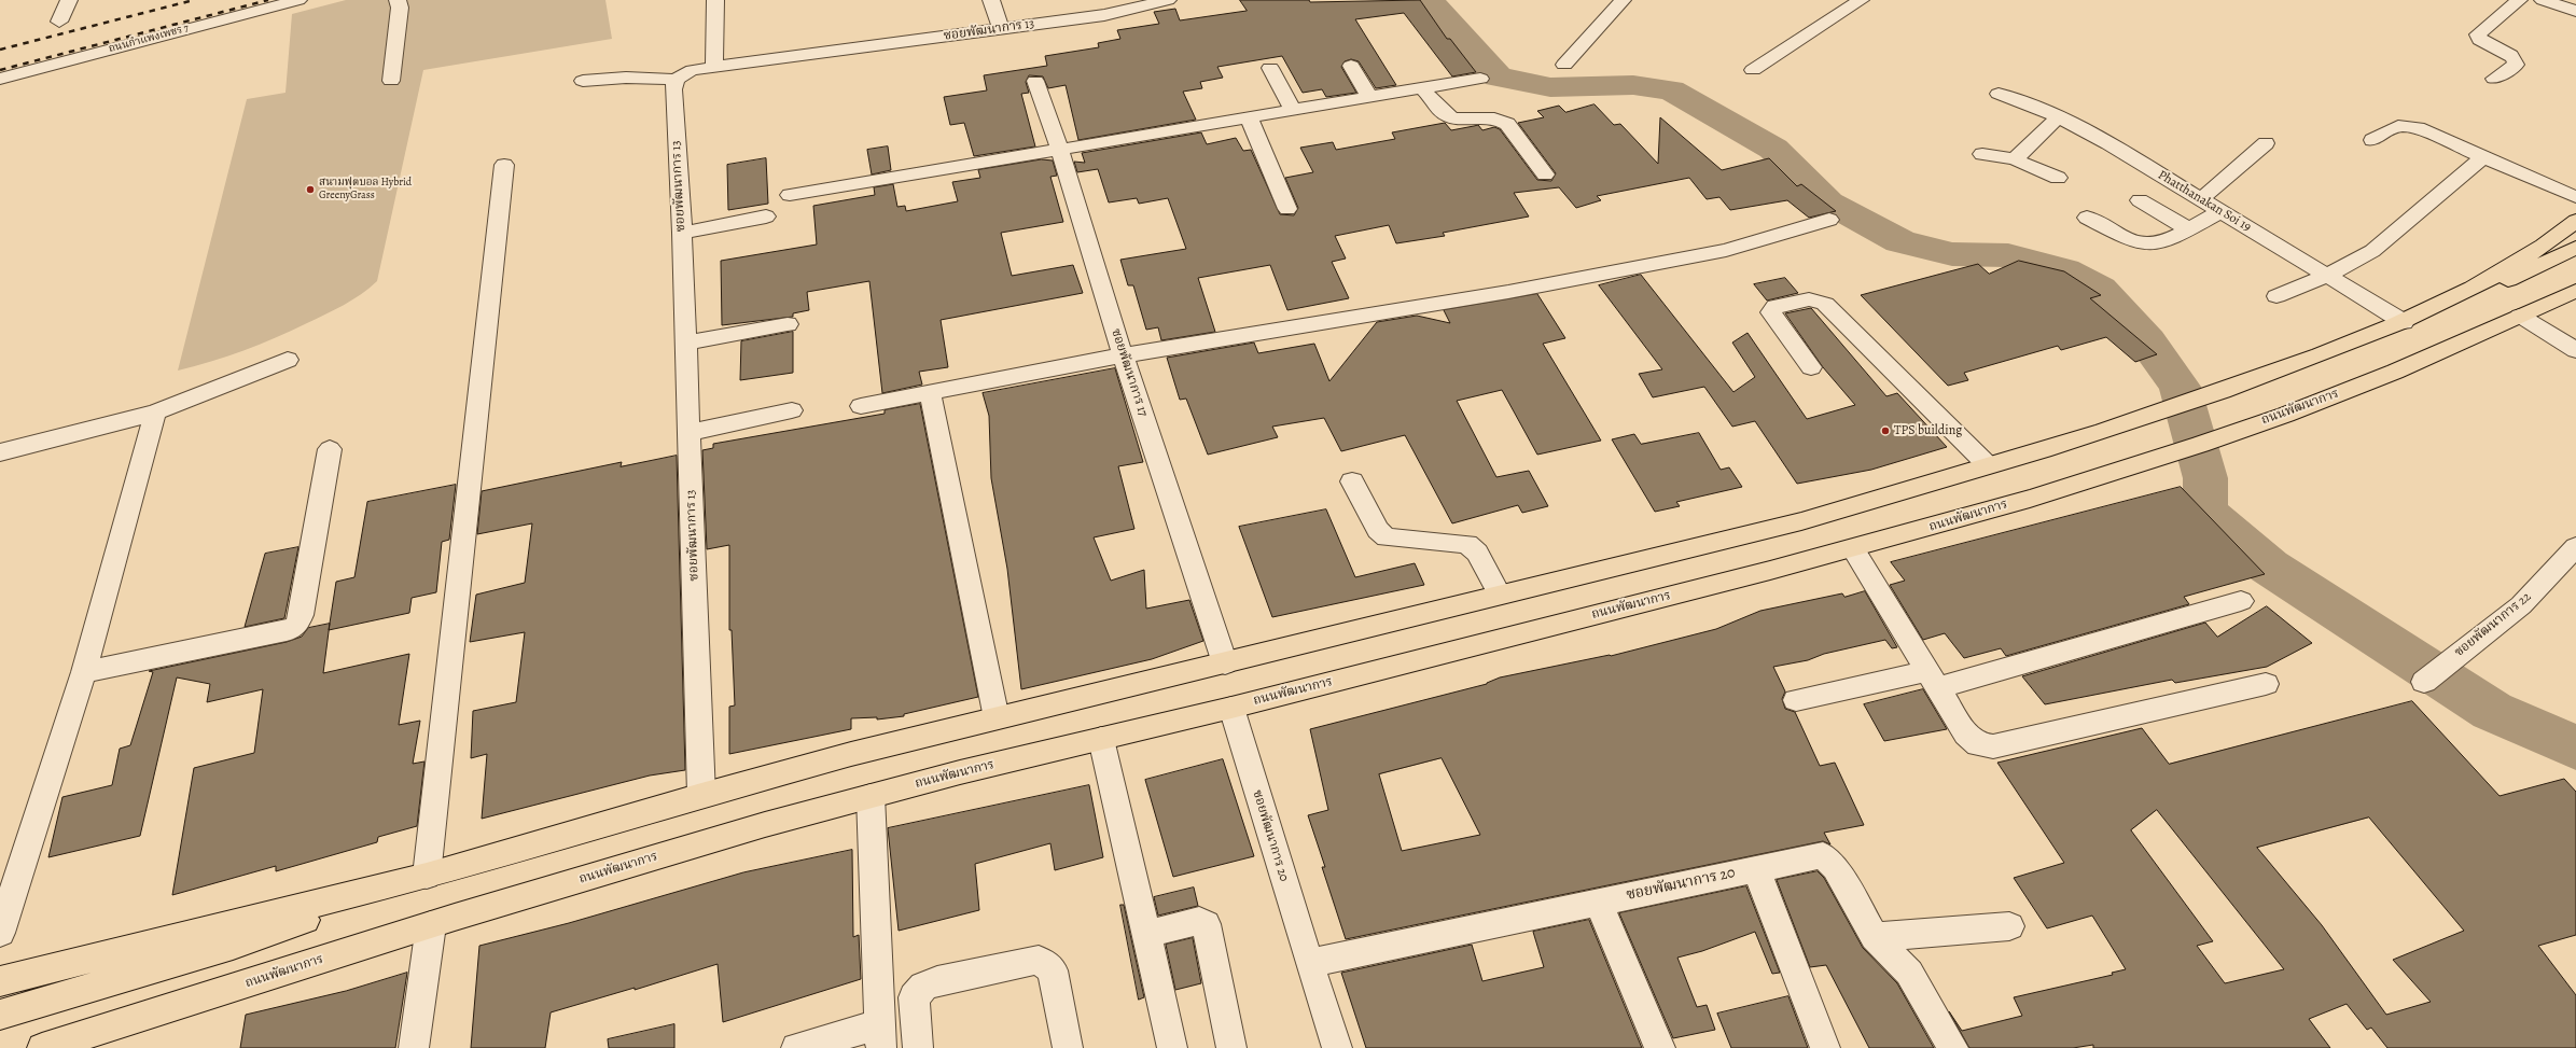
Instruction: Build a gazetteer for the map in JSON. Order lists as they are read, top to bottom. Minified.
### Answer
{"streets":{"main road":["ถนนพัฒนาการ"],"street":["ซอยพัฒนาการ 13","ถนนกำแพงเพชร 7","Phatthanakan Soi 19","ซอยพัฒนาการ 17","ซอยพัฒนาการ 22","ซอยพัฒนาการ 20"]},"crossings":[["ถนนพัฒนาการ","ซอยพัฒนาการ 20"]],"places":["สนามฟุตบอล Hybrid GreenyGrass","TPS building"]}
